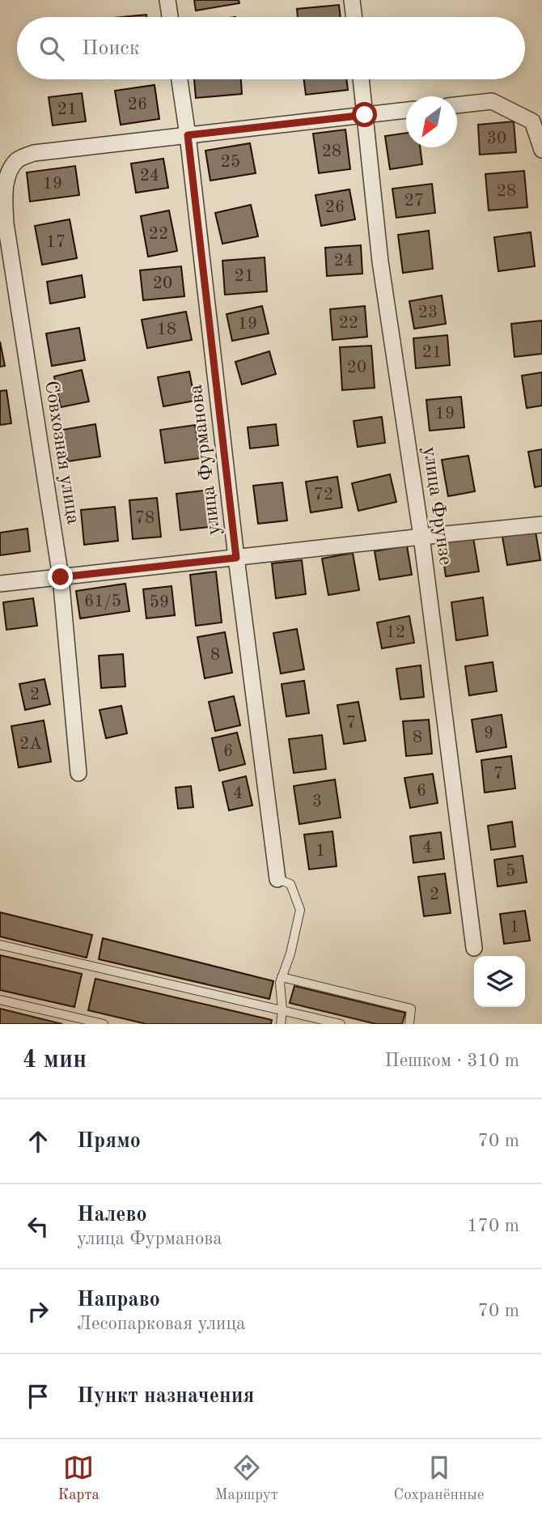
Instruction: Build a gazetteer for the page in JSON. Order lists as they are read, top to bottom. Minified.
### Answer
{"streets":{"street":["Совхозная улица","улица Фурманова","улица Фрунзе"]},"crossings":[["Совхозная улица","улица Фурманова"]],"house_numbers":["26","21","30","28","25","24","19","28","27","26","22","17","24","21","20","23","22","19","18","21","20","19","72","78","61/5","59","12","8","2","7","9","8","2А","6","7","6","4","3","4","1","5","2","1"],"north":"bottom left","page":{"search":"Поиск","heading":["4 мин","Пешком · 310 m"],"list":[["Прямо","70 m"],["Налево","улица Фурманова","170 m"],["Направо","Лесопарковая улица","70 m"],"Пункт назначения"],"nav":["Карта","Маршрут","Сохранённые"]}}
